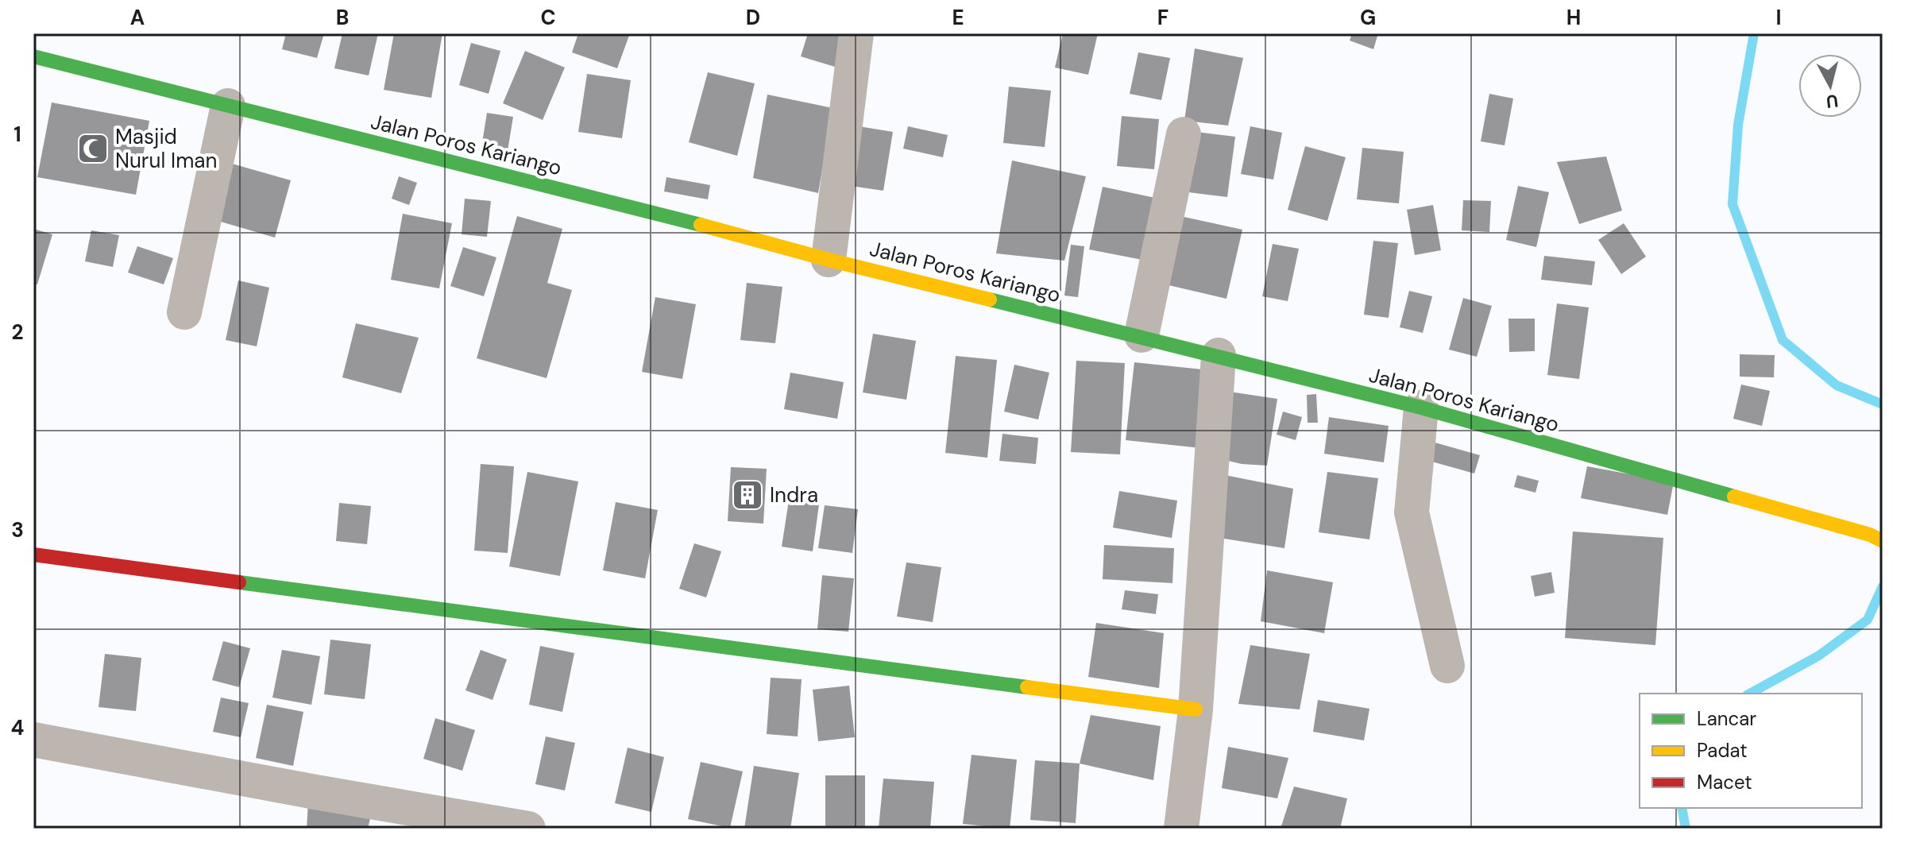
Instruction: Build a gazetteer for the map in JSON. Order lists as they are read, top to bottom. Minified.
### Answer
{"streets":{"main road":["Jalan Poros Kariango"]},"places":{"mosque":["Masjid Nurul Iman"],"building":["Indra"]},"legend":["Lancar","Padat","Macet"],"north":"bottom","grid":{"columns":["A","B","C","D","E","F","G","H","I"],"rows":["1","2","3","4"]}}
